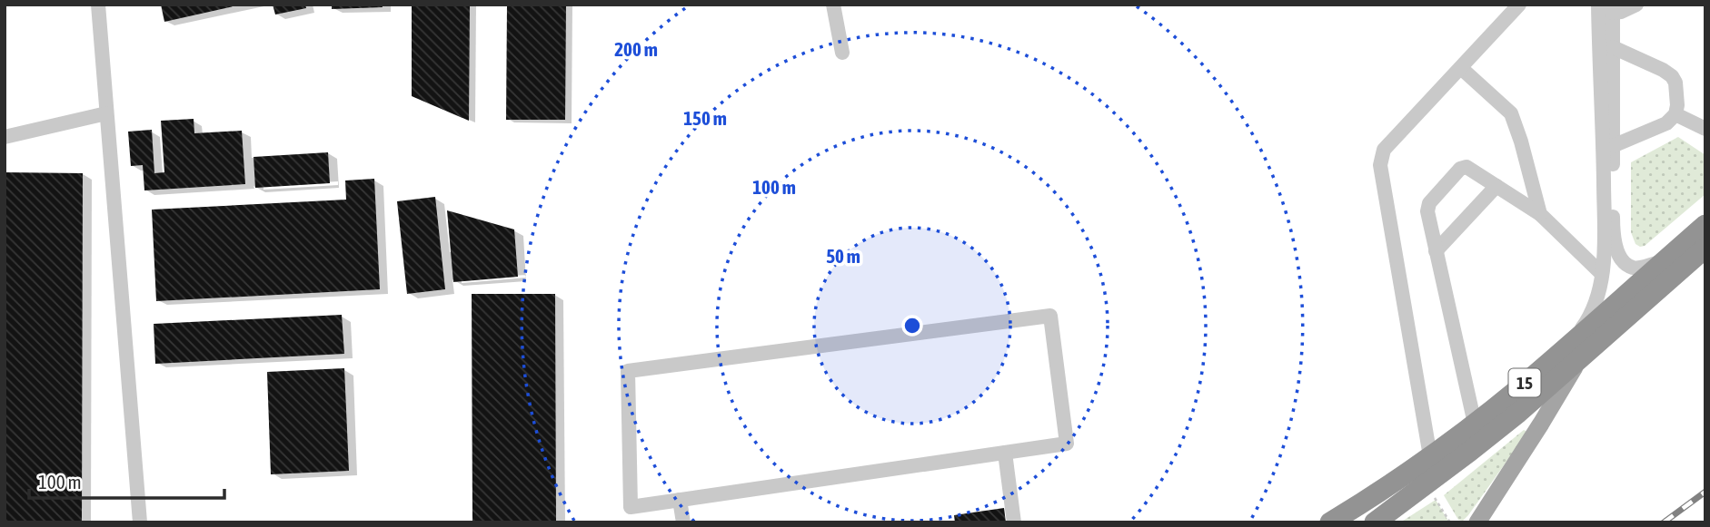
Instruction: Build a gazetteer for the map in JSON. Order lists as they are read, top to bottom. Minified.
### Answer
{"streets":{"highway":["15"]},"scale_bar":"100 m","rings":["200 m","150 m","100 m","50 m"]}
